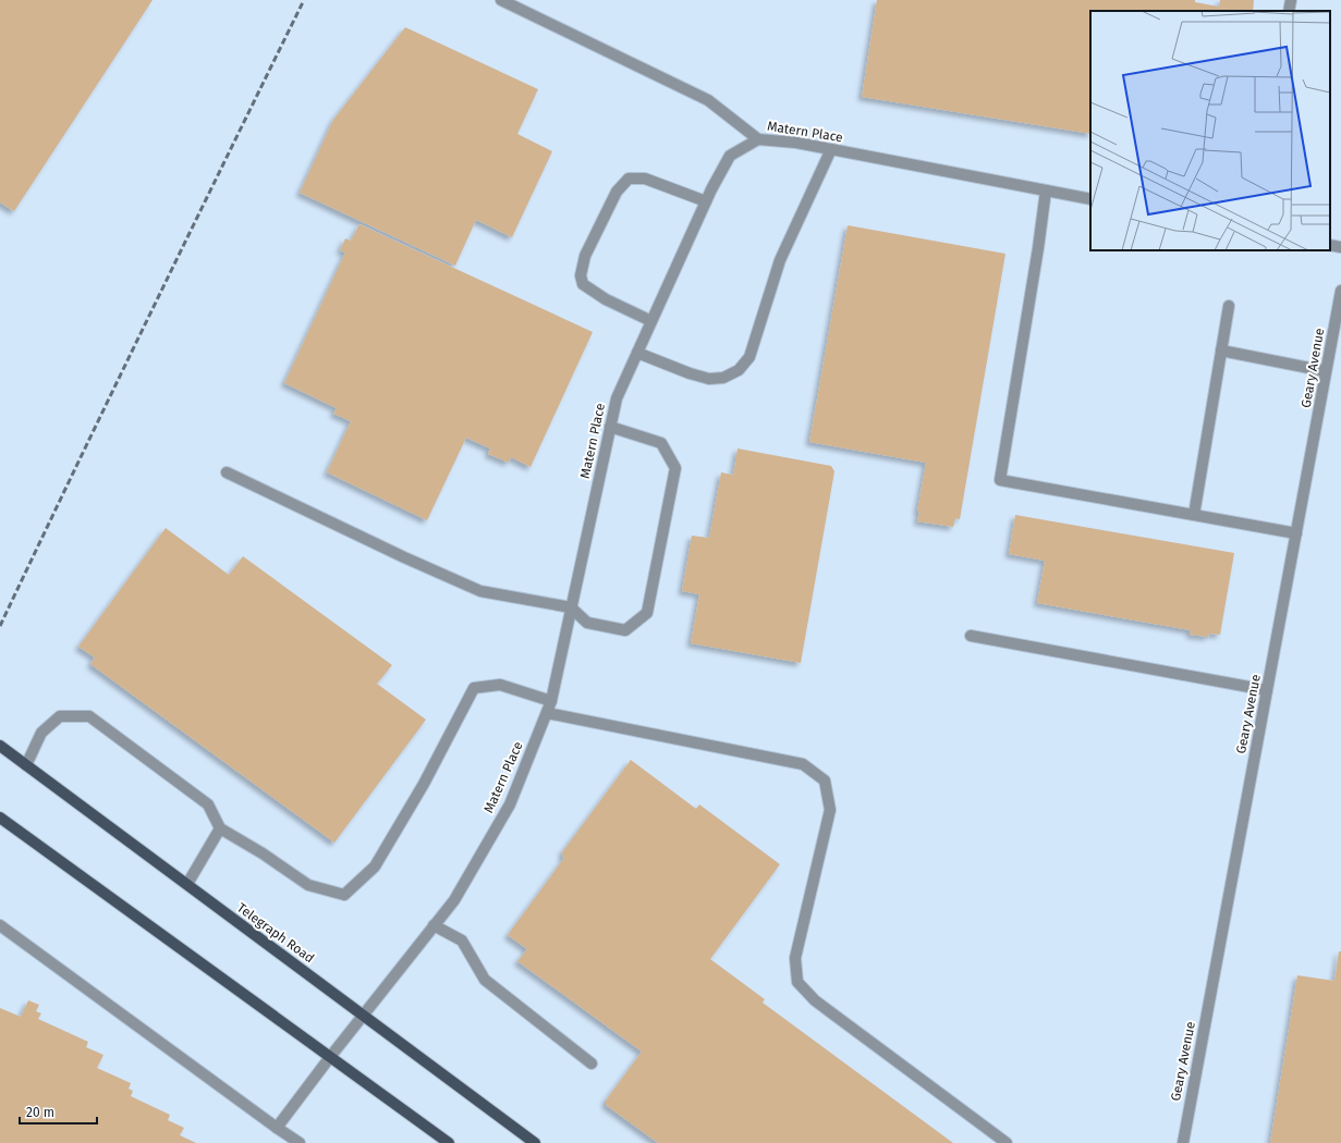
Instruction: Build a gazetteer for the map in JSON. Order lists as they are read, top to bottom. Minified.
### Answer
{"streets":{"main road":["Telegraph Road"],"street":["Matern Place","Geary Avenue"]},"crossings":[["Matern Place","Telegraph Road"]],"scale_bar":"20 m"}
